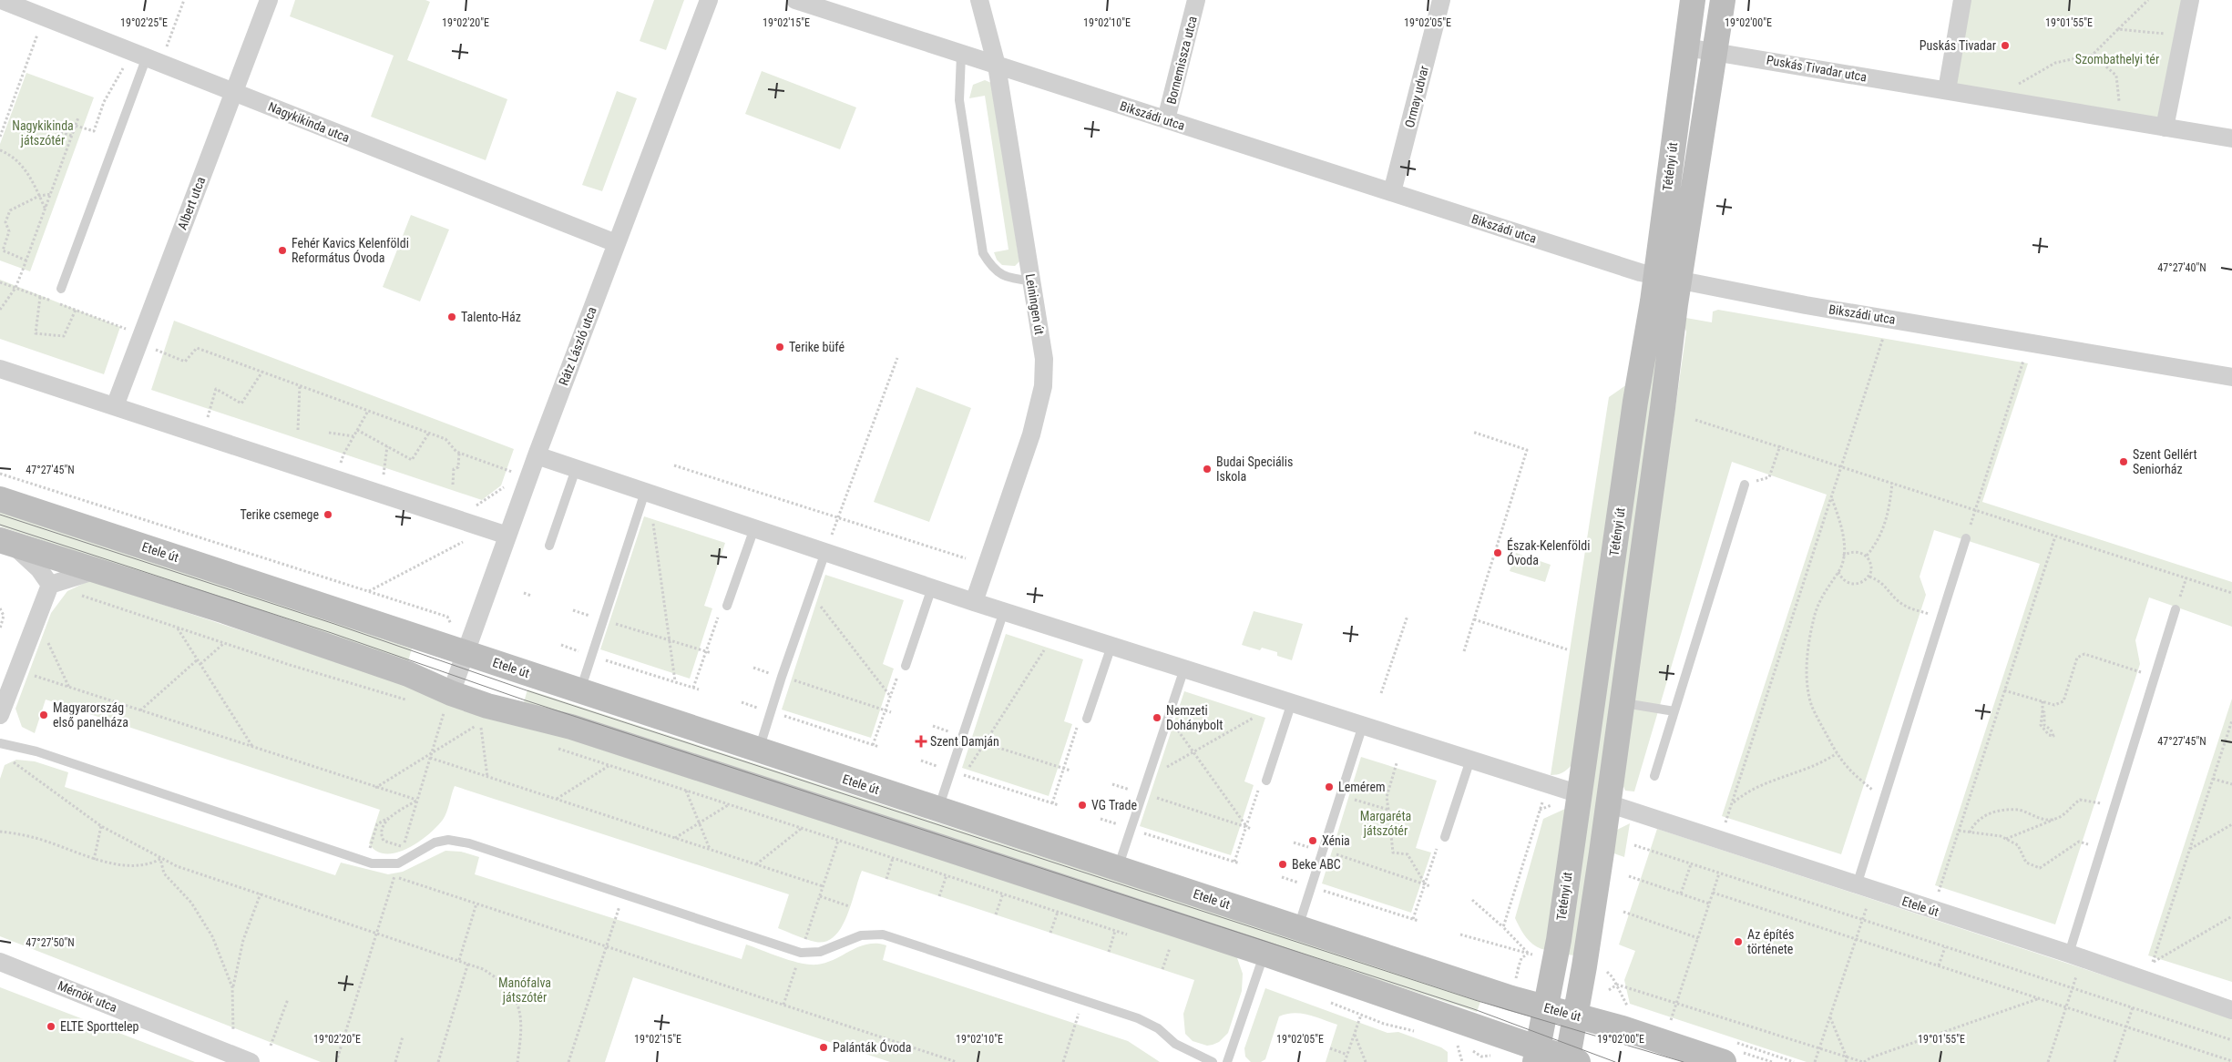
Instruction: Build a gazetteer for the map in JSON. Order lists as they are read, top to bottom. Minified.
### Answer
{"streets":{"main road":["Tétényi út","Etele út"],"street":["Bornemissza utca","Puskás Tivadar utca","Ormay udvar","Bikszádi utca","Nagykikinda utca","Albert utca","Leiningen út","Rátz László utca","Mérnök utca"]},"crossings":[["Bornemissza utca","Bikszádi utca"],["Puskás Tivadar utca","Tétényi út"],["Ormay udvar","Bikszádi utca"],["Bikszádi utca","Tétényi út"],["Bikszádi utca","Leiningen út"],["Nagykikinda utca","Albert utca"],["Nagykikinda utca","Rátz László utca"],["Tétényi út","Etele út"],["Rátz László utca","Etele út"]],"parks":["Szombathelyi tér","Nagykikinda játszótér","Margaréta játszótér","Manófalva játszótér"],"places":{"other":["Puskás Tivadar","Fehér Kavics Kelenföldi Református Óvoda","Talento-Ház","Terike büfé","Szent Gellért Seniorház","Budai Speciális Iskola","Terike csemege","Észak-Kelenföldi Óvoda","Magyarország első panelháza","Nemzeti Dohánybolt","Lemérem","VG Trade","Xénia","Beke ABC","Az építés története","ELTE Sporttelep","Palánták Óvoda"],"health":["Szent Damján"]},"coordinates":["19°02'25\"E","19°02'20\"E","19°02'15\"E","19°02'10\"E","19°02'05\"E","19°02'00\"E","19°01'55\"E","47°27'40\"N","47°27'45\"N","47°27'50\"N"]}
